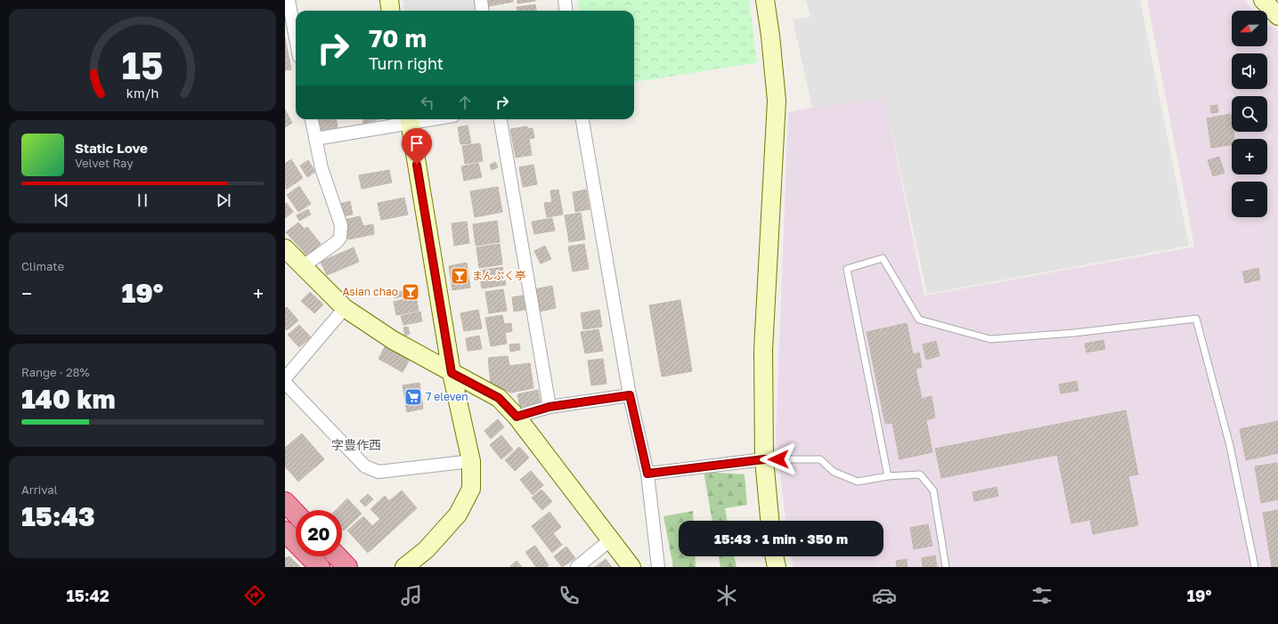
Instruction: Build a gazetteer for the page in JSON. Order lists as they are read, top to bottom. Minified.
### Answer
{"districts":["字豊作西"],"places":{"bar":["まんぷく亭","Asian chao"],"supermarket":["7 eleven"]},"north":"left","page":{"map_buttons":["+","−"],"turn":["70 m","Turn right"],"song":["Static Love","Velvet Ray"],"tile":["Climate",["Range · 28%","140 km"],["Arrival","15:43"]],"heat":["−","19°","+"],"limit":"20","trip":"15:43 · 1 min · 350 m","tabs":["15:42","19°"],"gauge":["15","km/h"]}}
